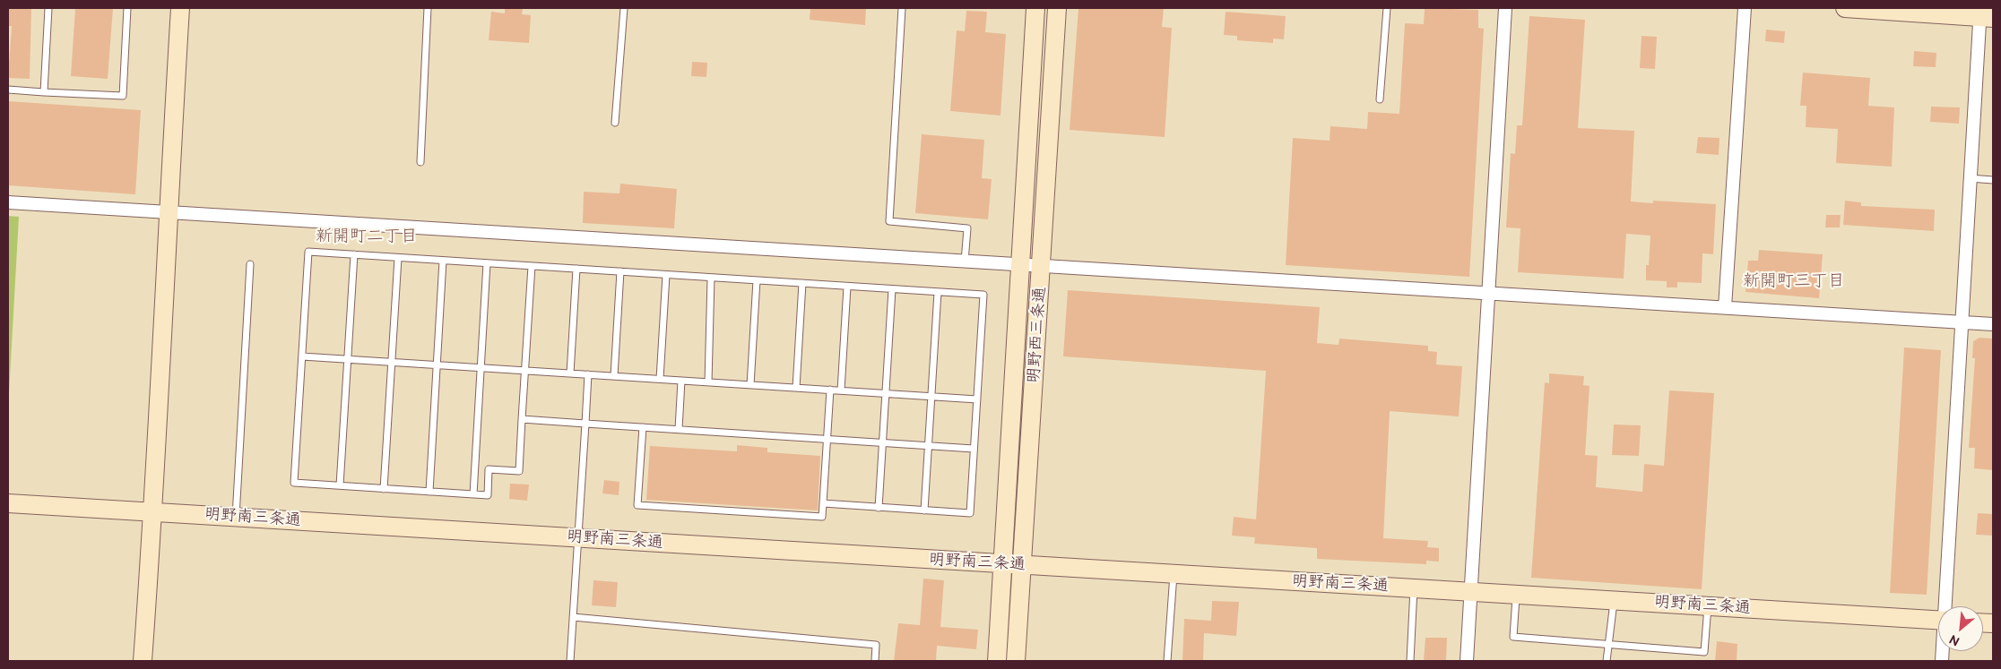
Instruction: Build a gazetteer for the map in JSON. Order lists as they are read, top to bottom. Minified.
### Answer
{"streets":{"street":["明野西三条通","明野南三条通"]},"crossings":[["明野西三条通","明野南三条通"]],"districts":["新開町二丁目","新開町三丁目"],"north":"bottom left"}
